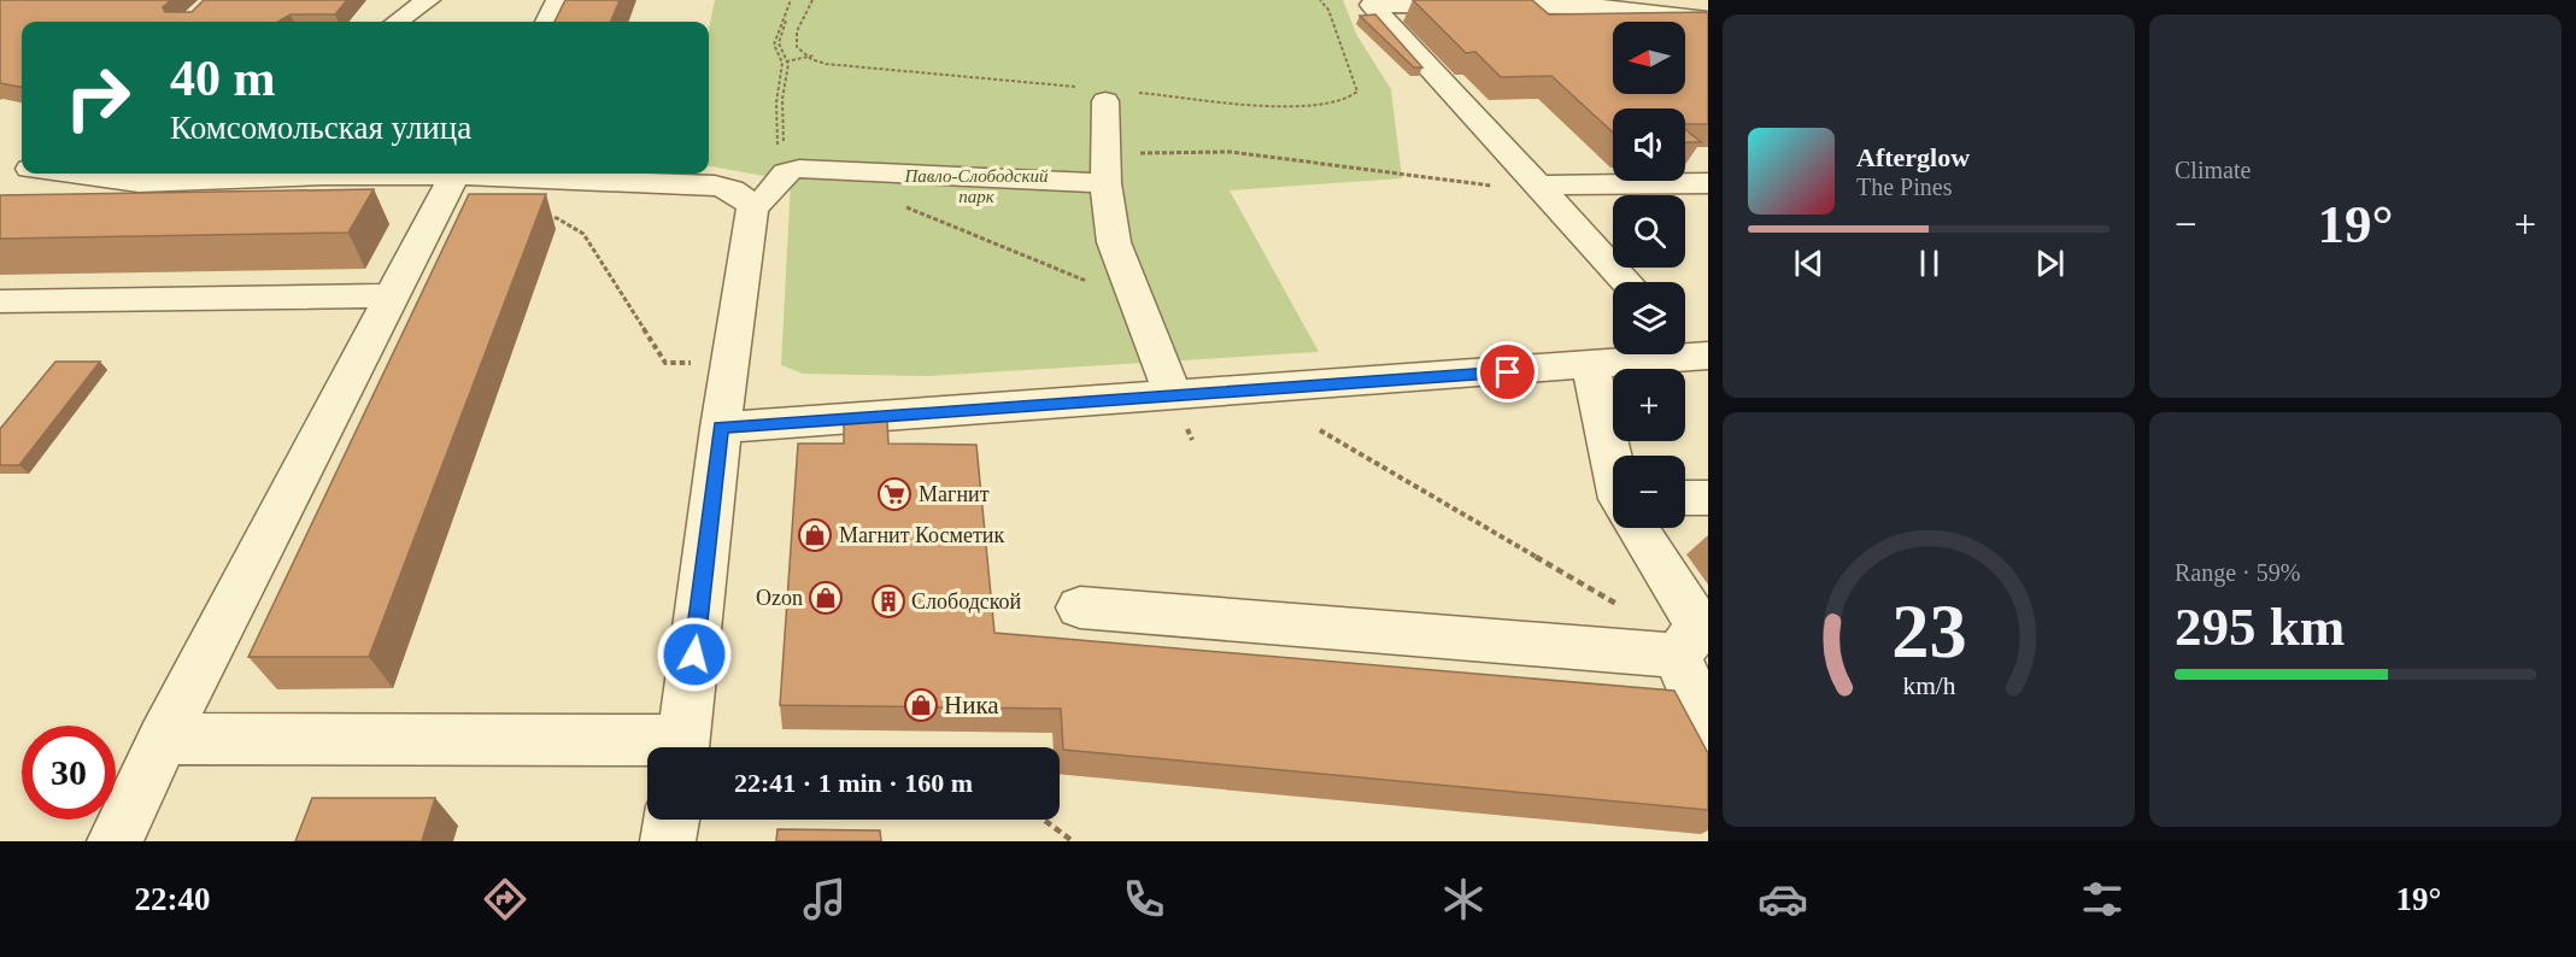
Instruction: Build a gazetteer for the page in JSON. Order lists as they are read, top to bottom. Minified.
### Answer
{"parks":["Павло-Слободский парк"],"places":{"supermarket":["Магнит"],"shop":["Магнит Косметик","Ozon","Ника"],"building":["Слободской"]},"north":"left","page":{"tile":["Climate",["Range · 59%","295 km"]],"map_buttons":["+","−"],"turn":["40 m","Комсомольская улица"],"song":["Afterglow","The Pines"],"heat":["−","19°","+"],"limit":"30","trip":"22:41 · 1 min · 160 m","tabs":["22:40","19°"],"gauge":["23","km/h"]}}
